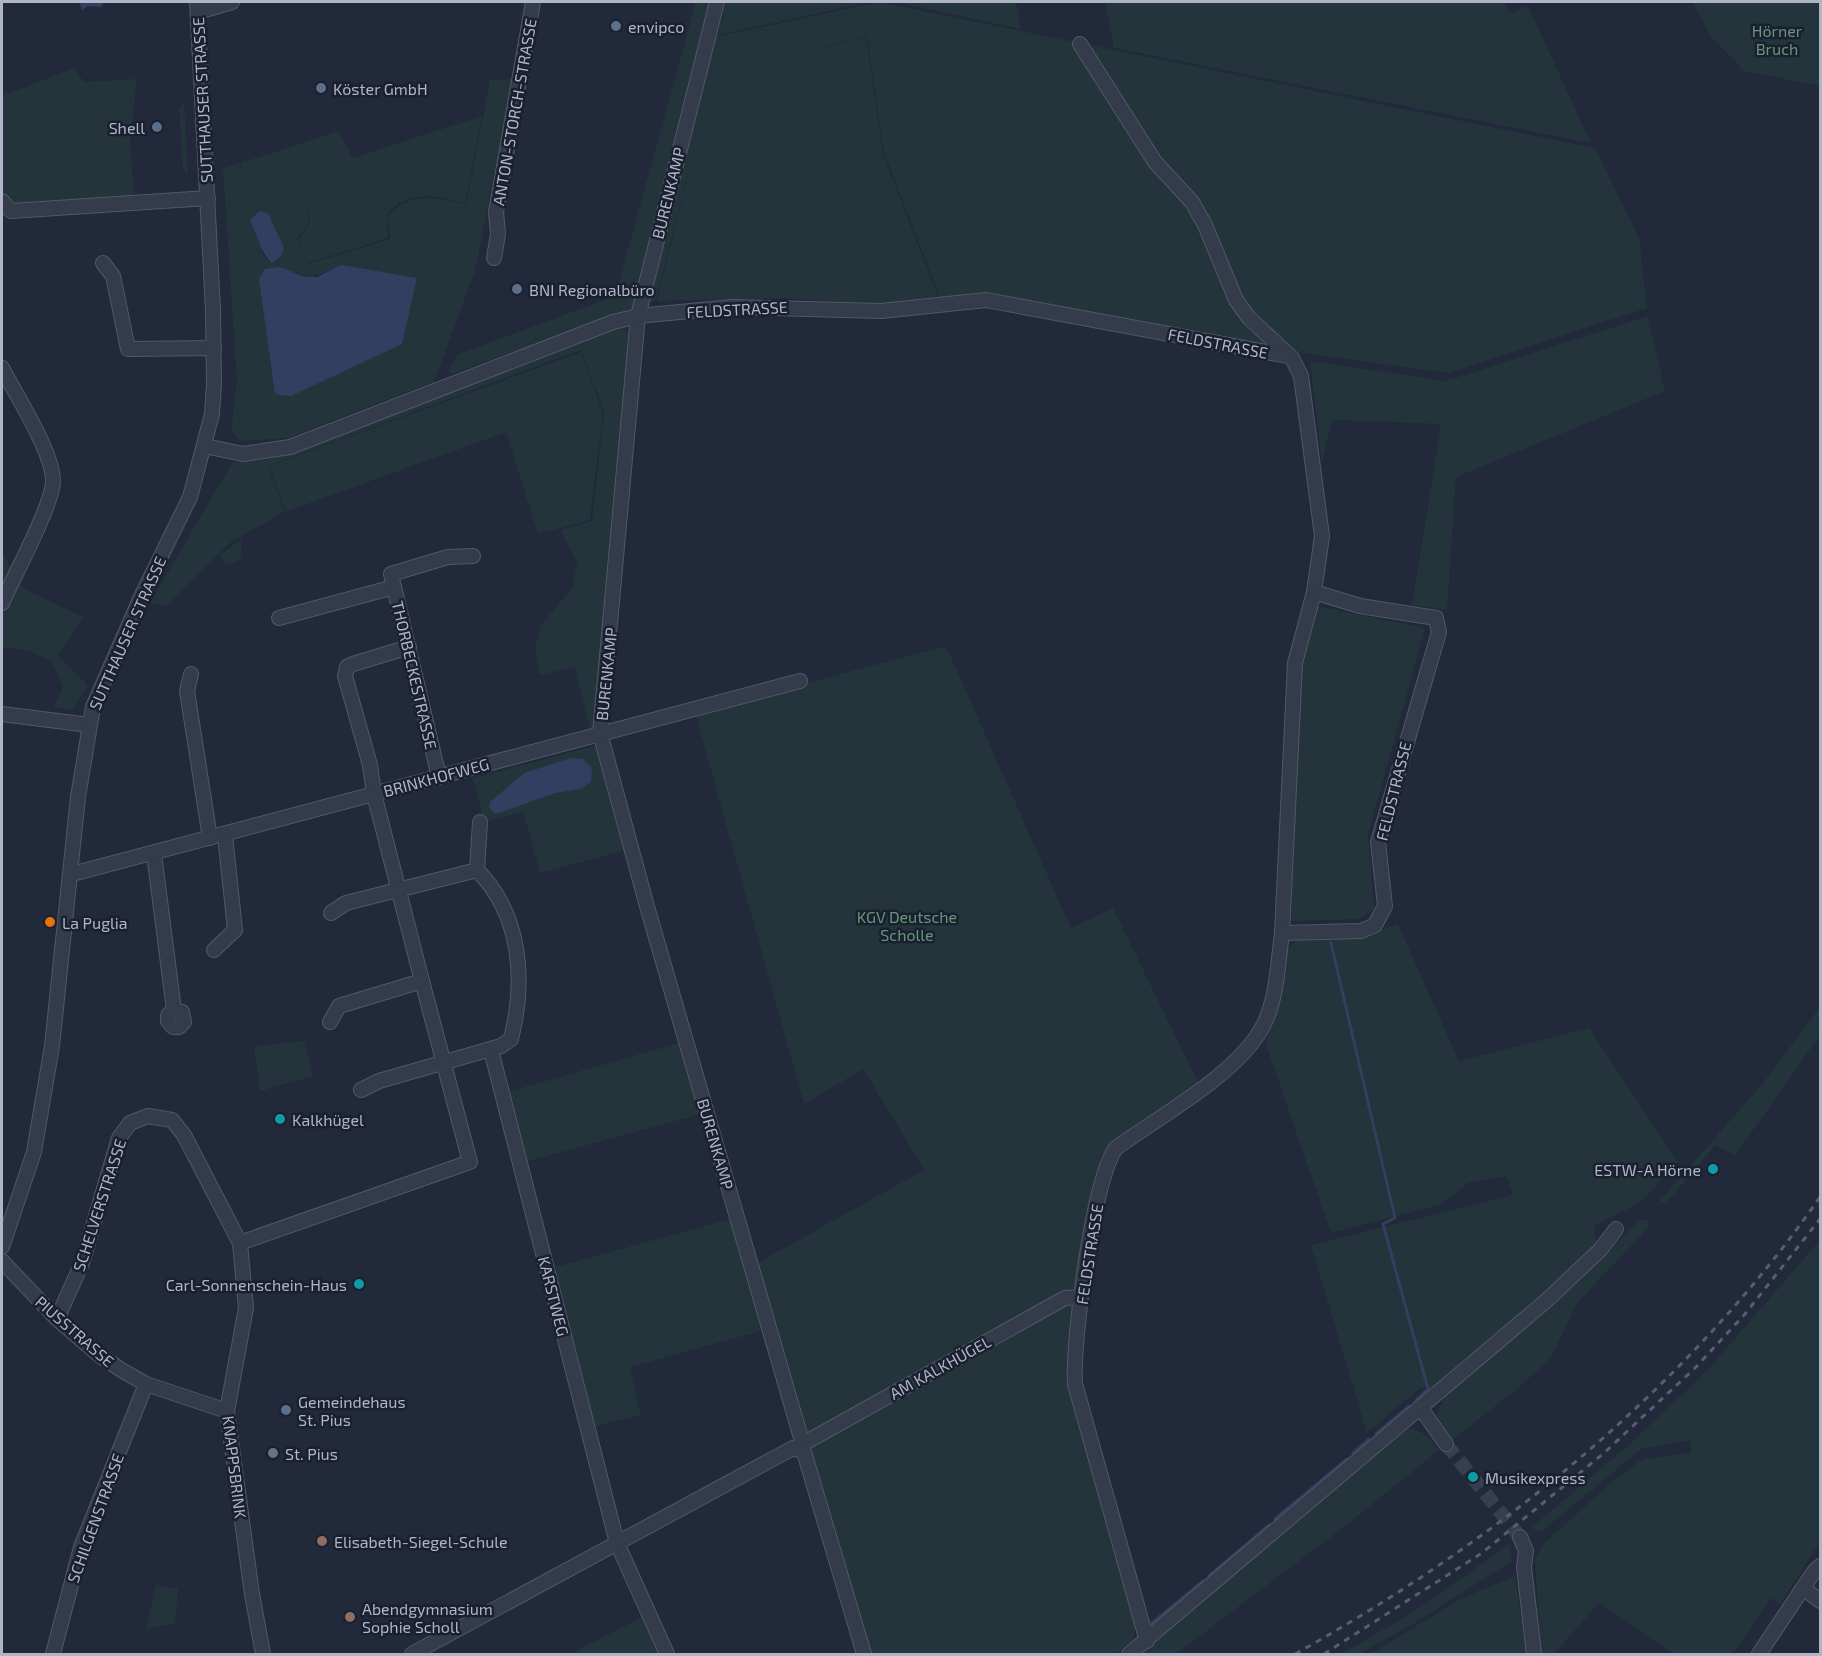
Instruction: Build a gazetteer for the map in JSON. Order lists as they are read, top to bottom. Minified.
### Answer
{"streets":{"street":["SUTTHAUSER STRASSE","ANTON-STORCH-STRASSE","BURENKAMP","FELDSTRASSE","THORBECKESTRASSE","BRINKHOFWEG","SCHELVERSTRASSE","KARSTWEG","PIUSSTRASSE","AM KALKHÜGEL","KNAPPSBRINK","SCHILGENSTRASSE"]},"crossings":[["SUTTHAUSER STRASSE","FELDSTRASSE"],["SUTTHAUSER STRASSE","BRINKHOFWEG"],["BURENKAMP","FELDSTRASSE"],["BURENKAMP","BRINKHOFWEG"],["BURENKAMP","AM KALKHÜGEL"],["FELDSTRASSE","AM KALKHÜGEL"],["THORBECKESTRASSE","BRINKHOFWEG"],["SCHELVERSTRASSE","PIUSSTRASSE"],["SCHELVERSTRASSE","KNAPPSBRINK"],["KARSTWEG","AM KALKHÜGEL"],["PIUSSTRASSE","KNAPPSBRINK"],["PIUSSTRASSE","SCHILGENSTRASSE"]],"parks":["Hörner Bruch","KGV Deutsche Scholle"],"places":["envipco","Köster GmbH","Shell","BNI Regionalbüro","La Puglia","Kalkhügel","ESTW-A Hörne","Carl-Sonnenschein-Haus","Gemeindehaus St. Pius","St. Pius","Musikexpress","Elisabeth-Siegel-Schule","Abendgymnasium Sophie Scholl"]}
